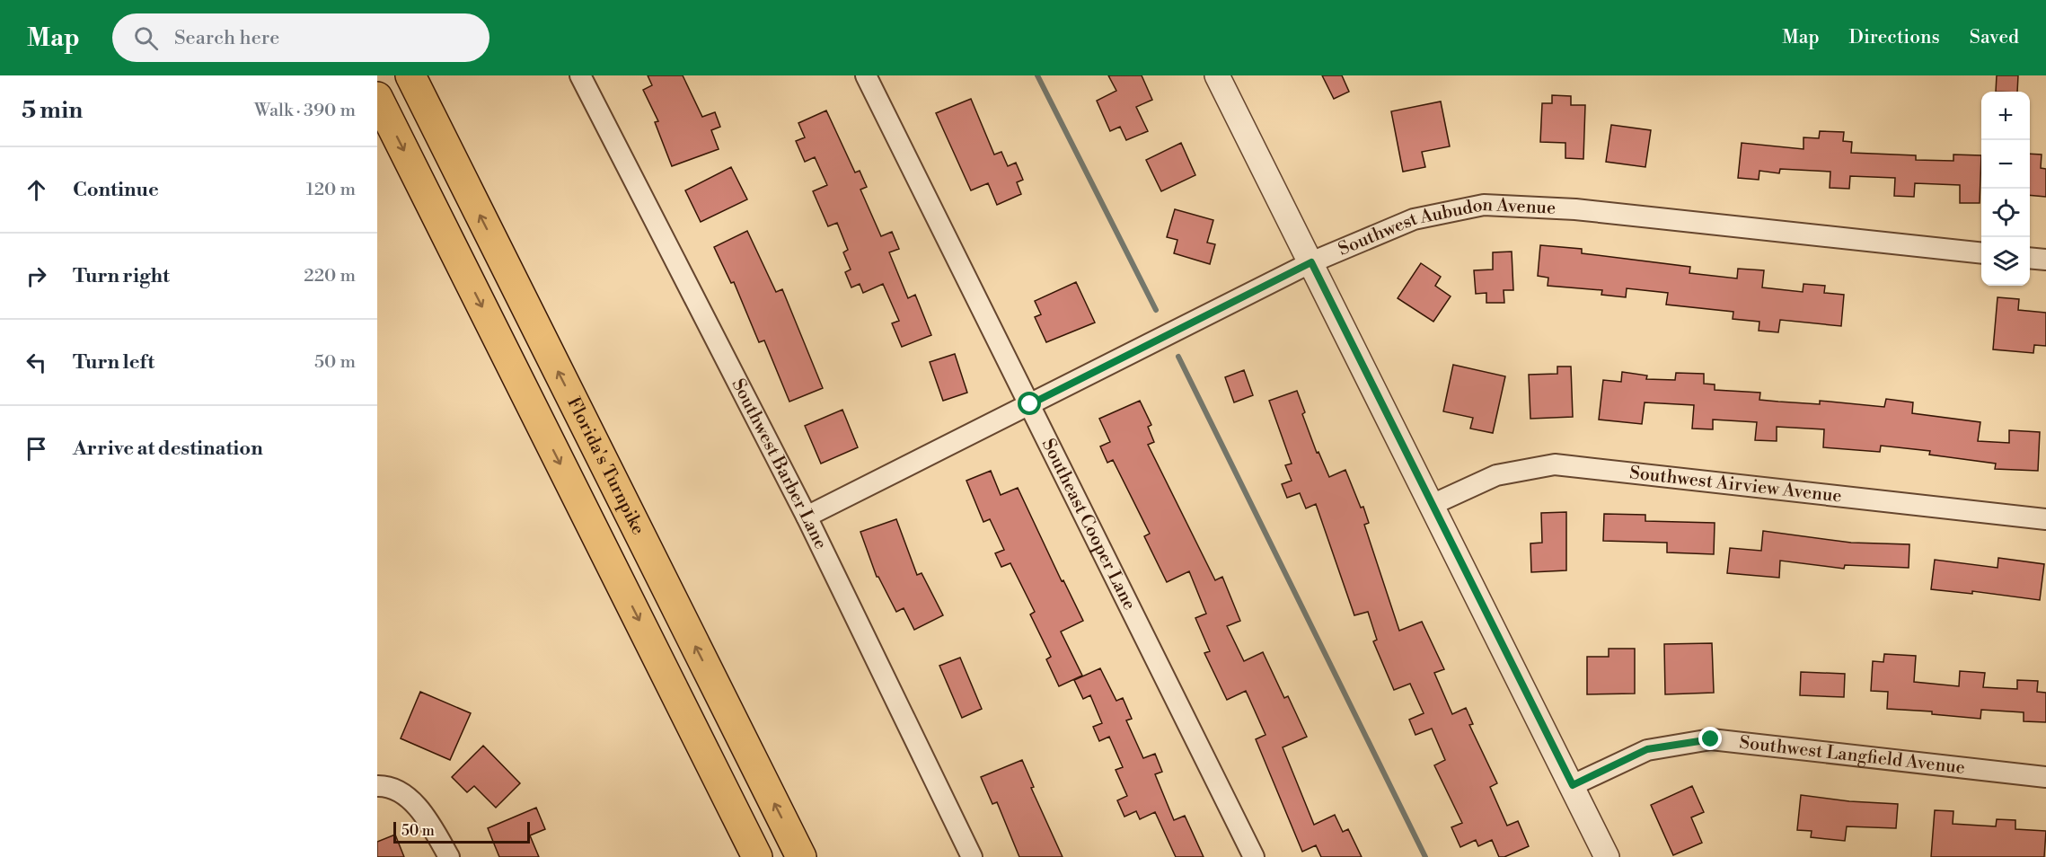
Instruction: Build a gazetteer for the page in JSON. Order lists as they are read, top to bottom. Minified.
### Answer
{"streets":{"highway":["Florida's Turnpike"],"street":["Southwest Aubudon Avenue","Southwest Barber Lane","Southwest Airview Avenue","Southeast Cooper Lane","Southwest Langfield Avenue"]},"crossings":[["Southwest Aubudon Avenue","Southwest Barber Lane"],["Southwest Aubudon Avenue","Southeast Cooper Lane"]],"scale_bar":"50 m","page":{"header":"Map","search":"Search here","nav":["Map","Directions","Saved"],"heading":["5 min","Walk · 390 m"],"map_buttons":["+","−"],"list":[["Continue","120 m"],["Turn right","220 m"],["Turn left","50 m"],"Arrive at destination"],"scale":"50 m"}}
